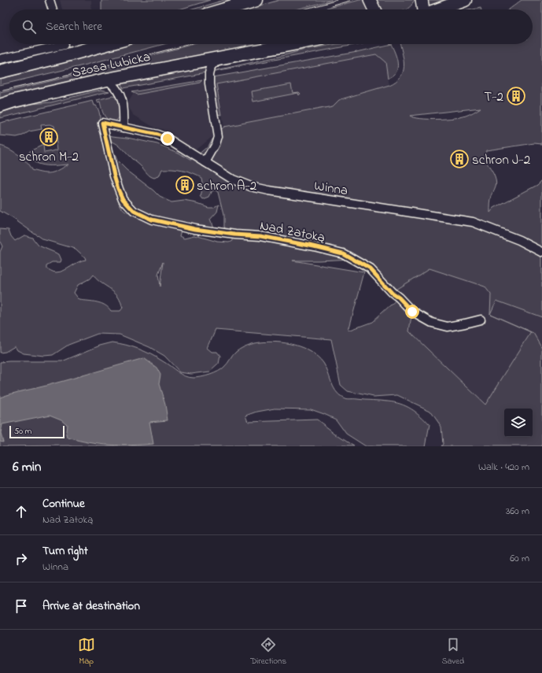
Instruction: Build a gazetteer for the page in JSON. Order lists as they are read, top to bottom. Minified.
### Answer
{"streets":{"main road":["Szosa Lubicka"],"street":["Winna","Nad Zatoką"]},"crossings":[["Winna","Nad Zatoką"]],"places":{"building":["T-2","schron M-2","schron J-2","schron A-2"]},"scale_bar":"50 m","page":{"search":"Search here","scale":"50 m","heading":["6 min","Walk · 420 m"],"list":[["Continue","Nad Zatoką","360 m"],["Turn right","Winna","60 m"],"Arrive at destination"],"nav":["Map","Directions","Saved"]}}
